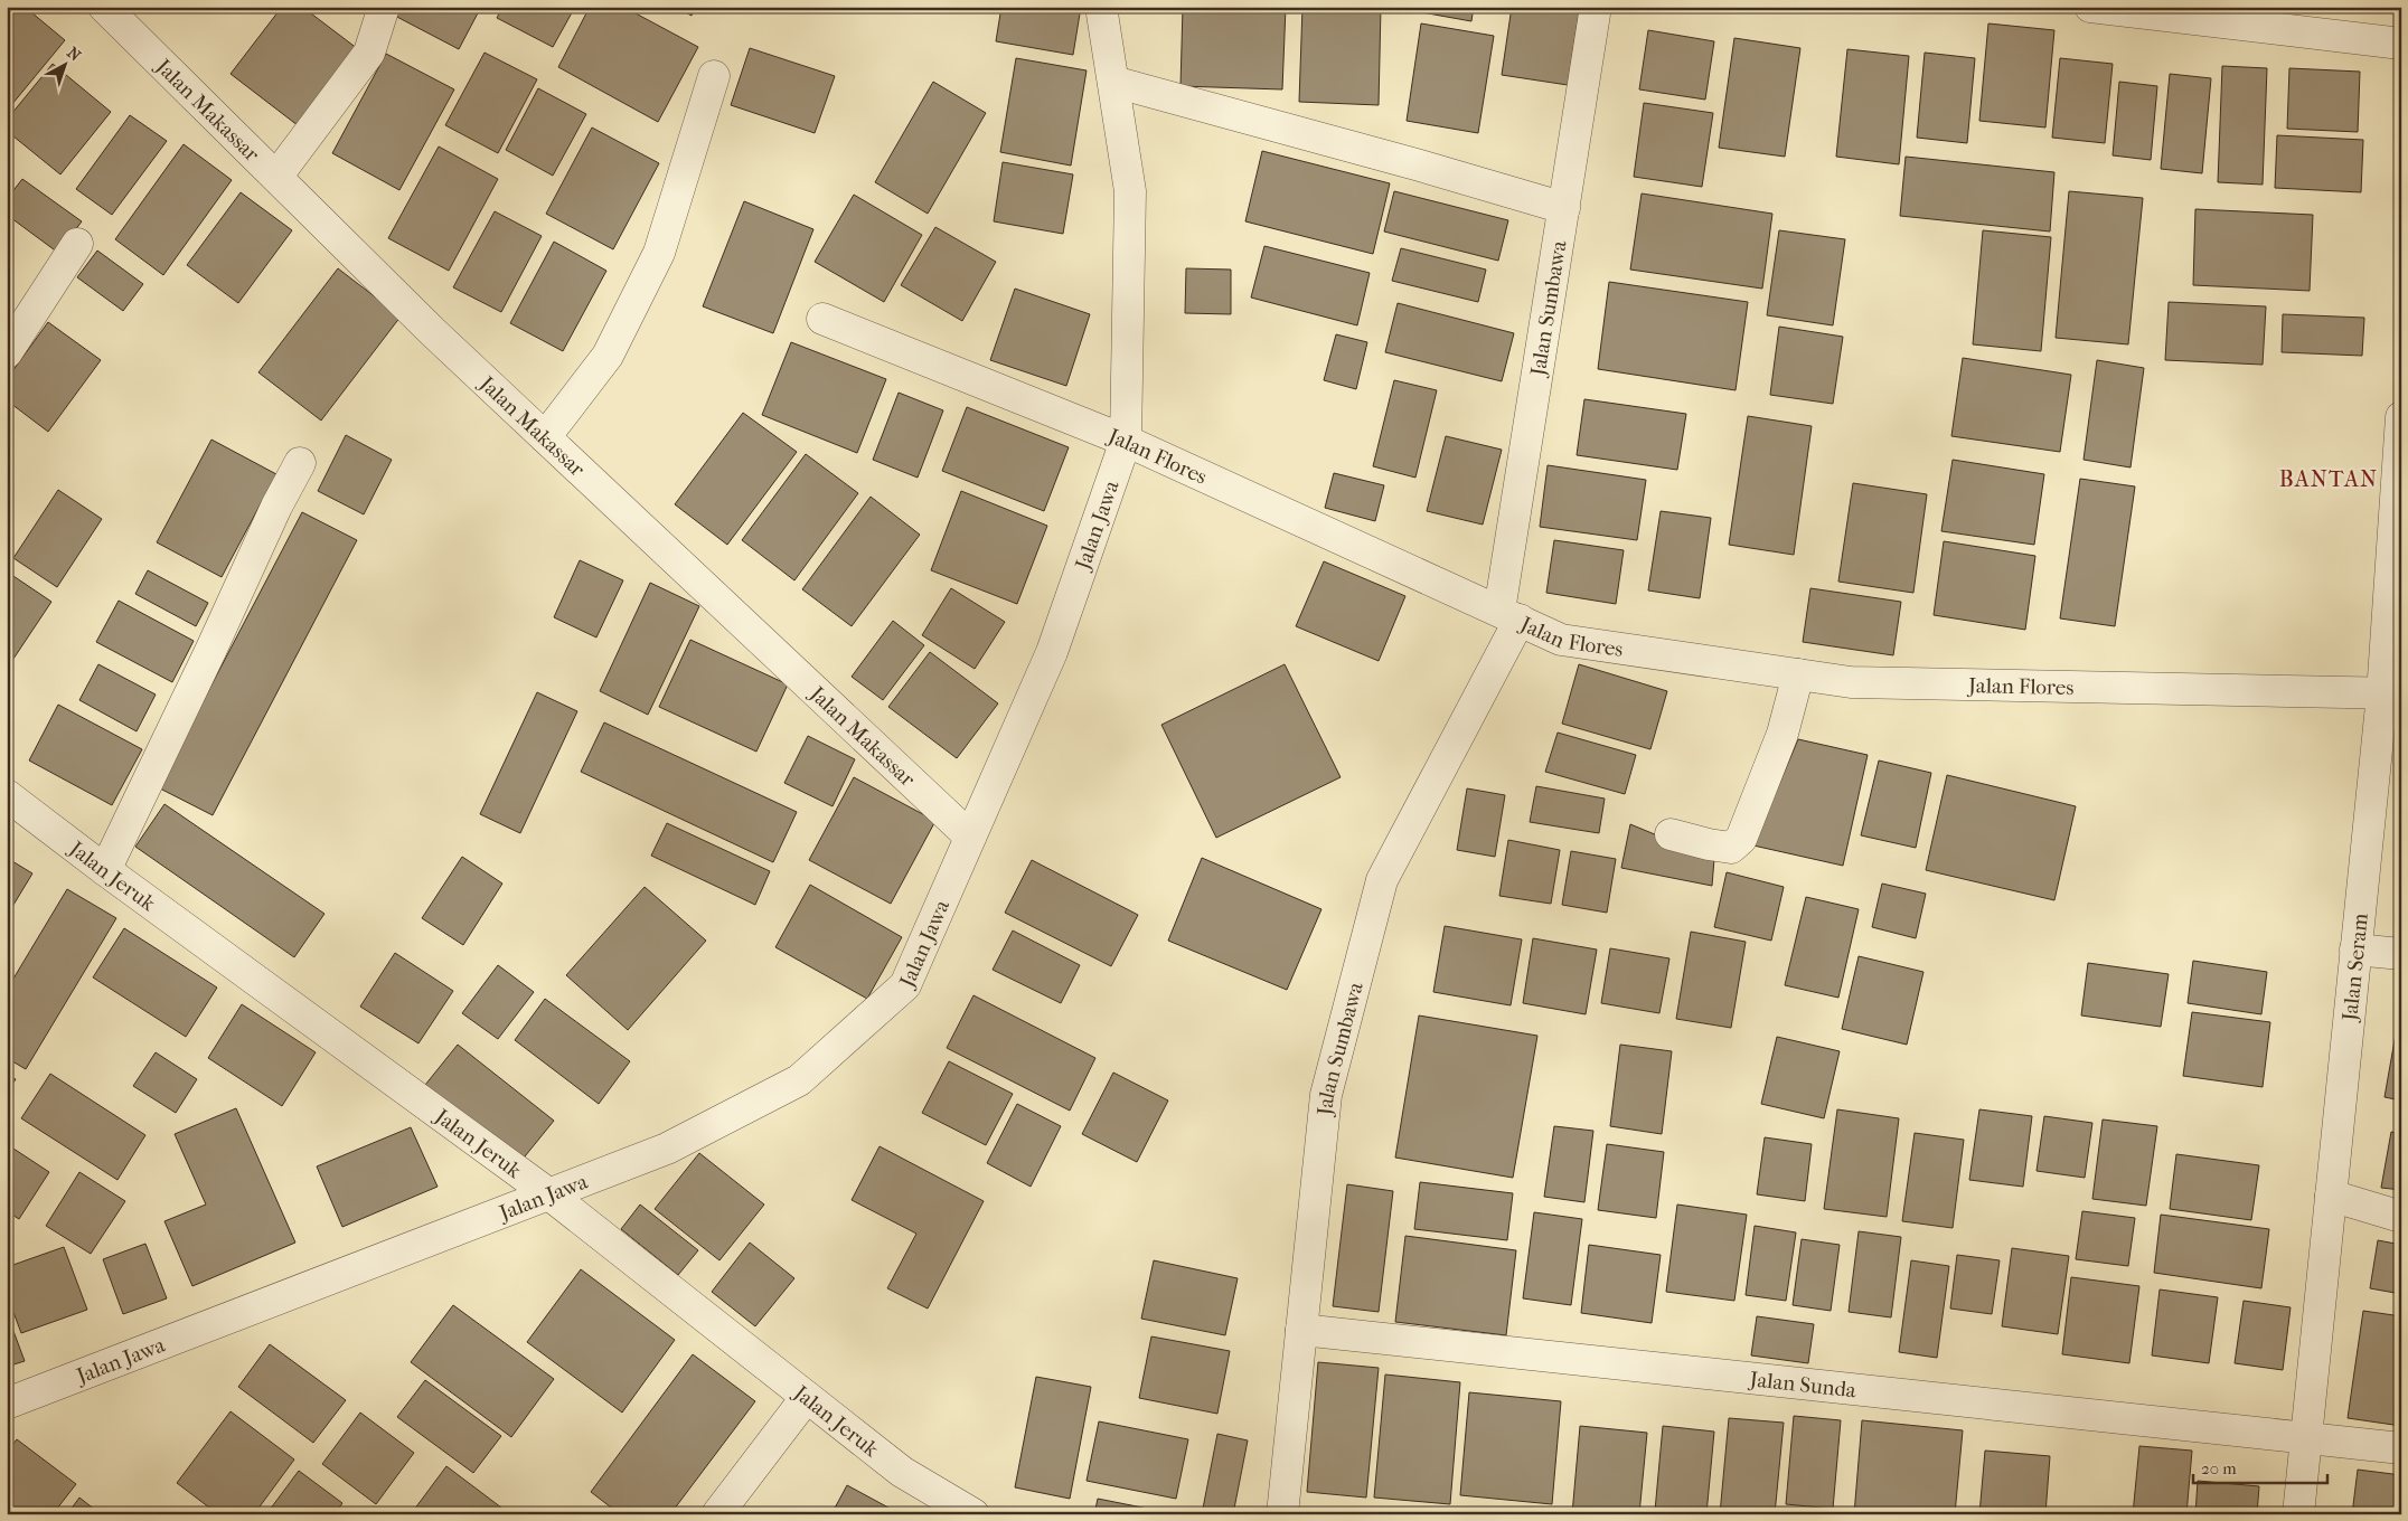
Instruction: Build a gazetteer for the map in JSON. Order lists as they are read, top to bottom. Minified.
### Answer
{"streets":{"street":["Jalan Makassar","Jalan Sumbawa","Jalan Flores","Jalan Jawa","Jalan Jeruk","Jalan Seram","Jalan Sunda"]},"crossings":[["Jalan Makassar","Jalan Jawa"],["Jalan Sumbawa","Jalan Flores"],["Jalan Sumbawa","Jalan Sunda"],["Jalan Flores","Jalan Jawa"],["Jalan Flores","Jalan Seram"],["Jalan Jawa","Jalan Jeruk"],["Jalan Seram","Jalan Sunda"]],"districts":["BANTAN"],"scale_bar":"20 m","north":"top right"}
